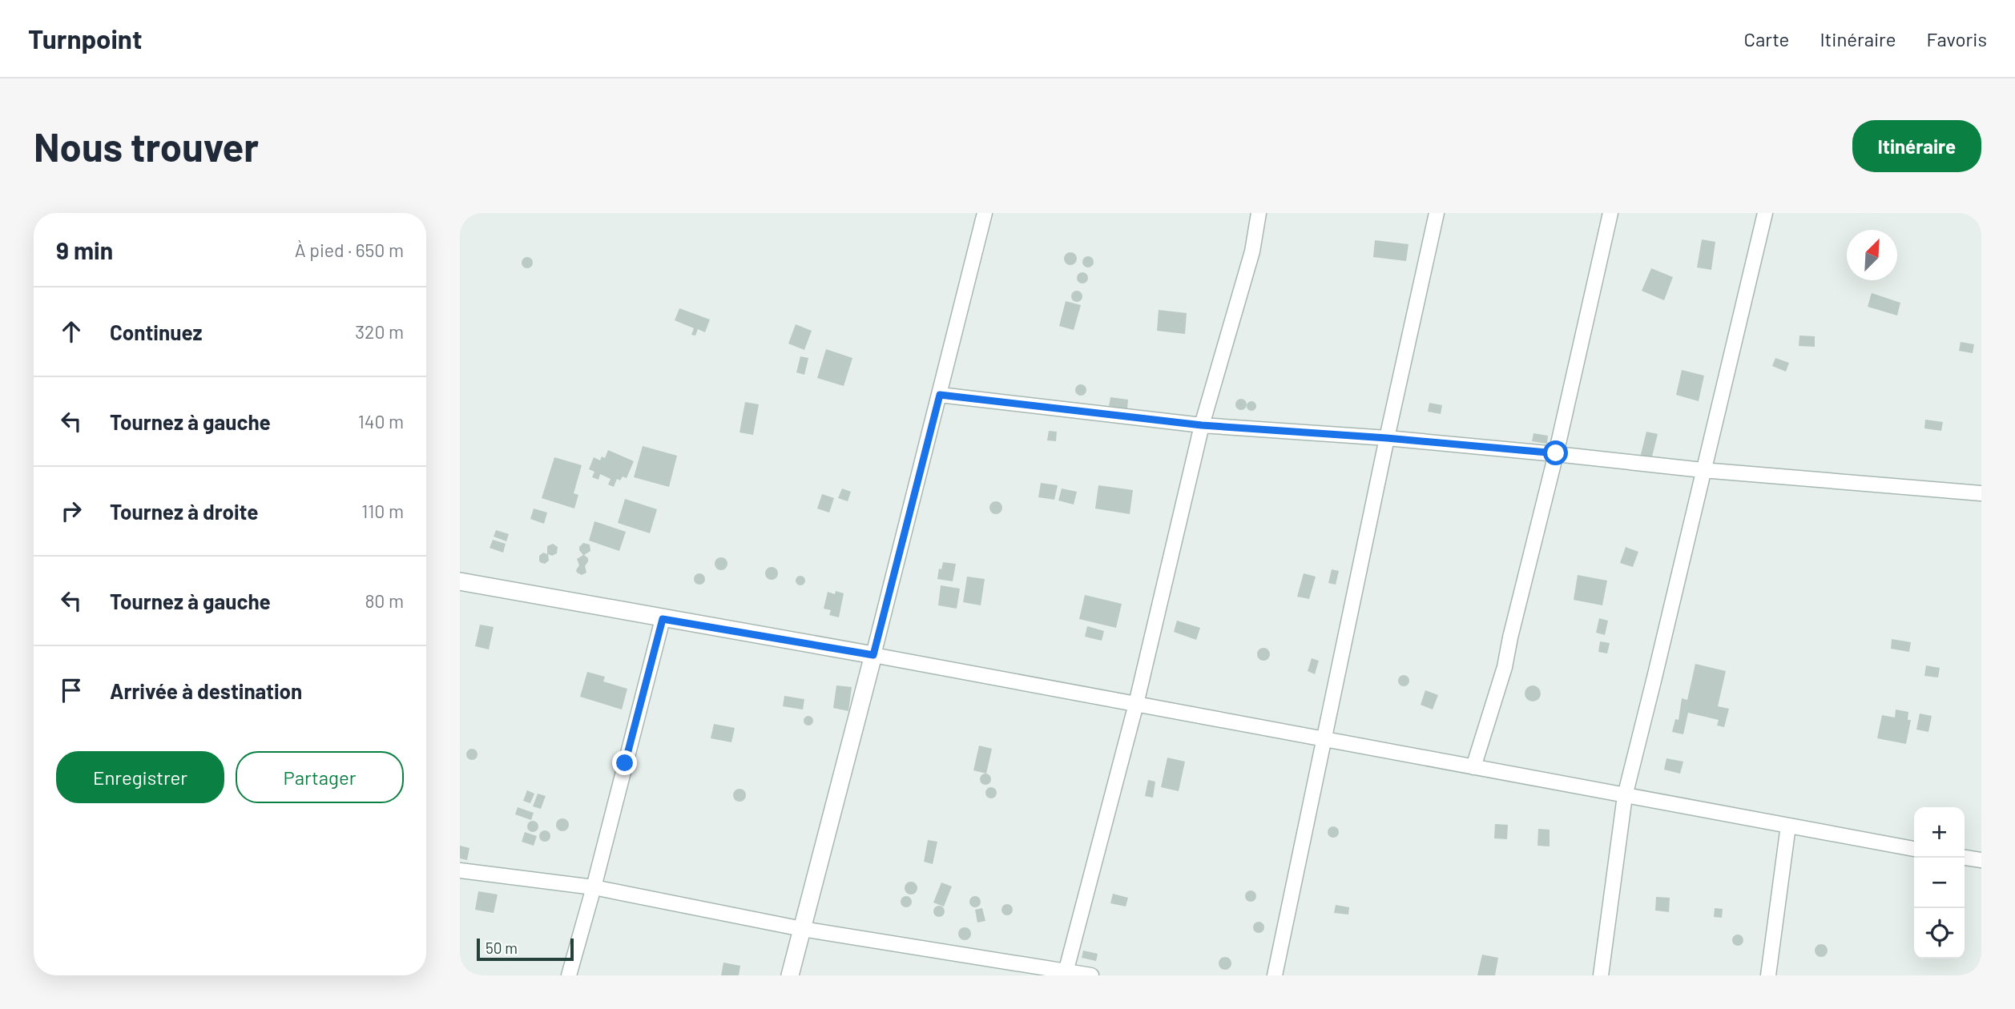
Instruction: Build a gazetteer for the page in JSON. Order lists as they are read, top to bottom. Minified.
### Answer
{"scale_bar":"50 m","north":"top right","page":{"header":"Turnpoint","nav":["Carte","Itinéraire","Favoris"],"buttons":["Itinéraire",["Enregistrer","Partager"]],"title":"Nous trouver","heading":["9 min","À pied · 650 m"],"list":[["Continuez","320 m"],["Tournez à gauche","140 m"],["Tournez à droite","110 m"],["Tournez à gauche","80 m"],"Arrivée à destination"],"map_buttons":["+","−"],"scale":"50 m"}}
